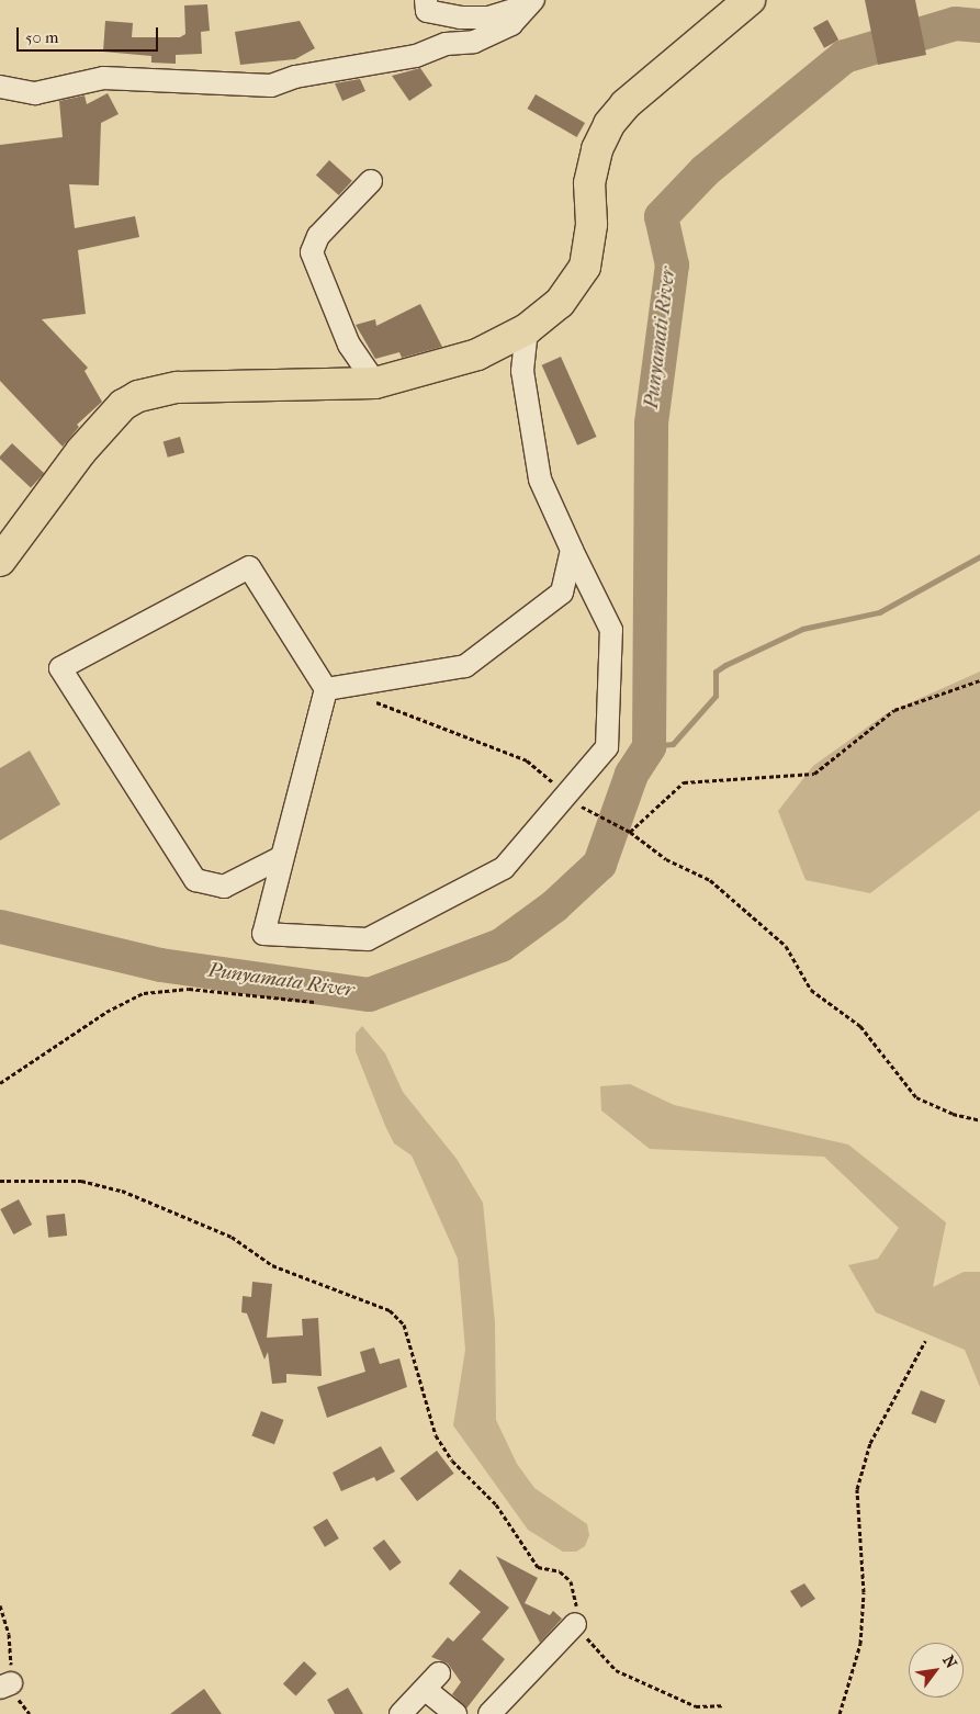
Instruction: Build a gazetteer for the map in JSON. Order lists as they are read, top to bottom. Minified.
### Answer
{"water":["Punyamati River","Punyamata River"],"scale_bar":"50 m","north":"top right"}
